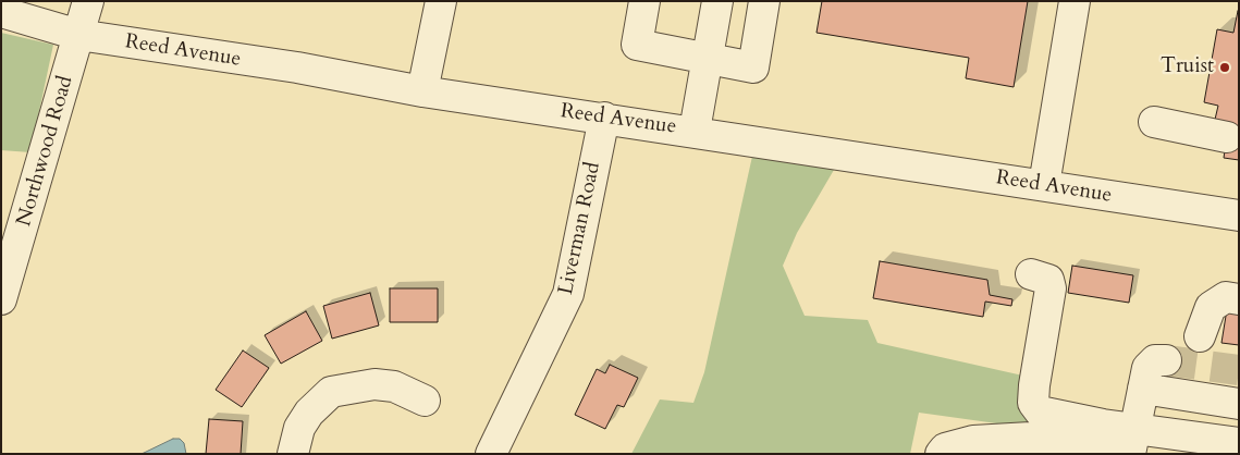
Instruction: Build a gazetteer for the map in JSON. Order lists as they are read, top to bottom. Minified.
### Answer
{"streets":{"street":["Reed Avenue","Northwood Road","Liverman Road"]},"crossings":[["Reed Avenue","Northwood Road"],["Reed Avenue","Liverman Road"]],"places":["Truist"]}
